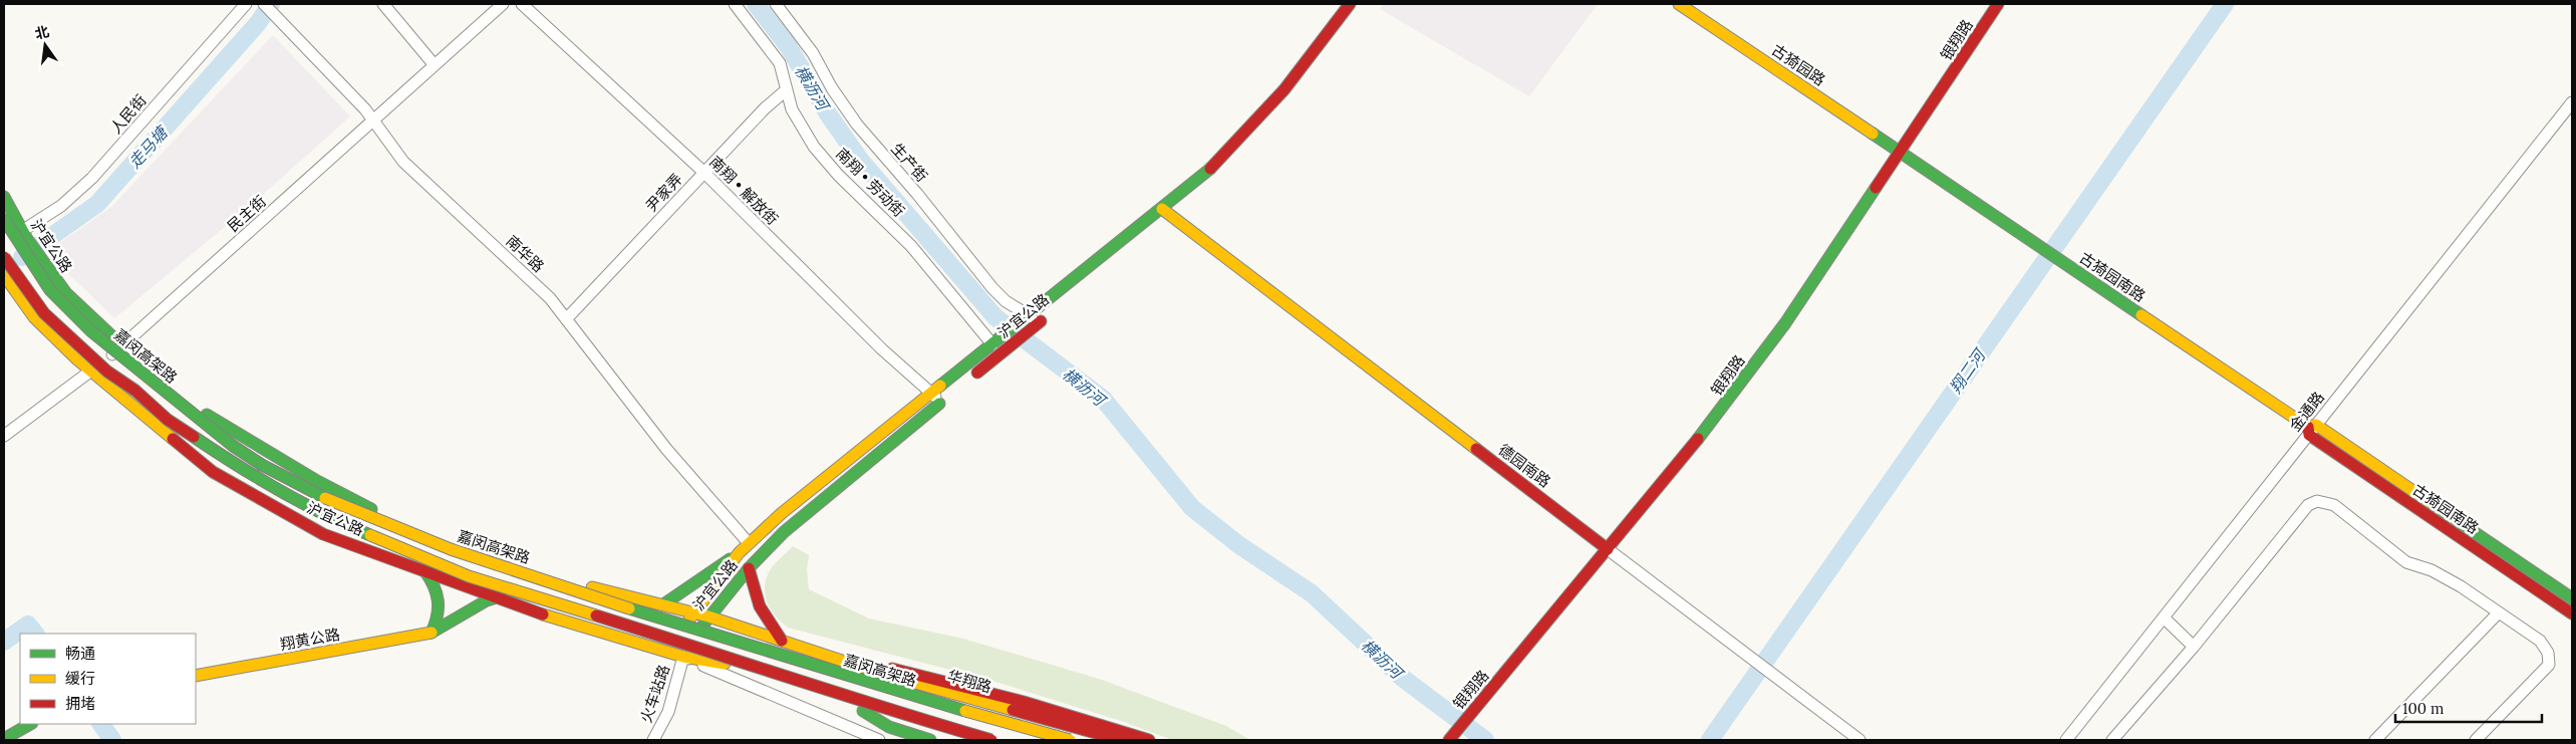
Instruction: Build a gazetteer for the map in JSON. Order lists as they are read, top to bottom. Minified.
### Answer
{"streets":{"main road":["银翔路","古猗园路","沪宜公路","古猗园南路","嘉闵高架路","德园南路","翔黄公路","华翔路"],"street":["人民街","生产街","南翔 • 劳动街","南翔 • 解放街","尹家弄","民主街","南华路","金通路","火车站路"]},"crossings":[["银翔路","古猗园路"],["银翔路","古猗园南路"],["银翔路","德园南路"],["古猗园路","古猗园南路"],["人民街","沪宜公路"],["生产街","沪宜公路"],["南翔 • 劳动街","尹家弄"],["南翔 • 劳动街","沪宜公路"],["南翔 • 解放街","尹家弄"],["南翔 • 解放街","沪宜公路"],["尹家弄","南华路"],["民主街","沪宜公路"],["民主街","南华路"],["沪宜公路","南华路"],["沪宜公路","德园南路"],["沪宜公路","翔黄公路"],["沪宜公路","华翔路"],["沪宜公路","火车站路"],["古猗园南路","金通路"]],"water":["横沥河","走马塘","翔二河"],"legend":["畅通","缓行","拥堵"],"scale_bar":"100 m","north":"top"}
